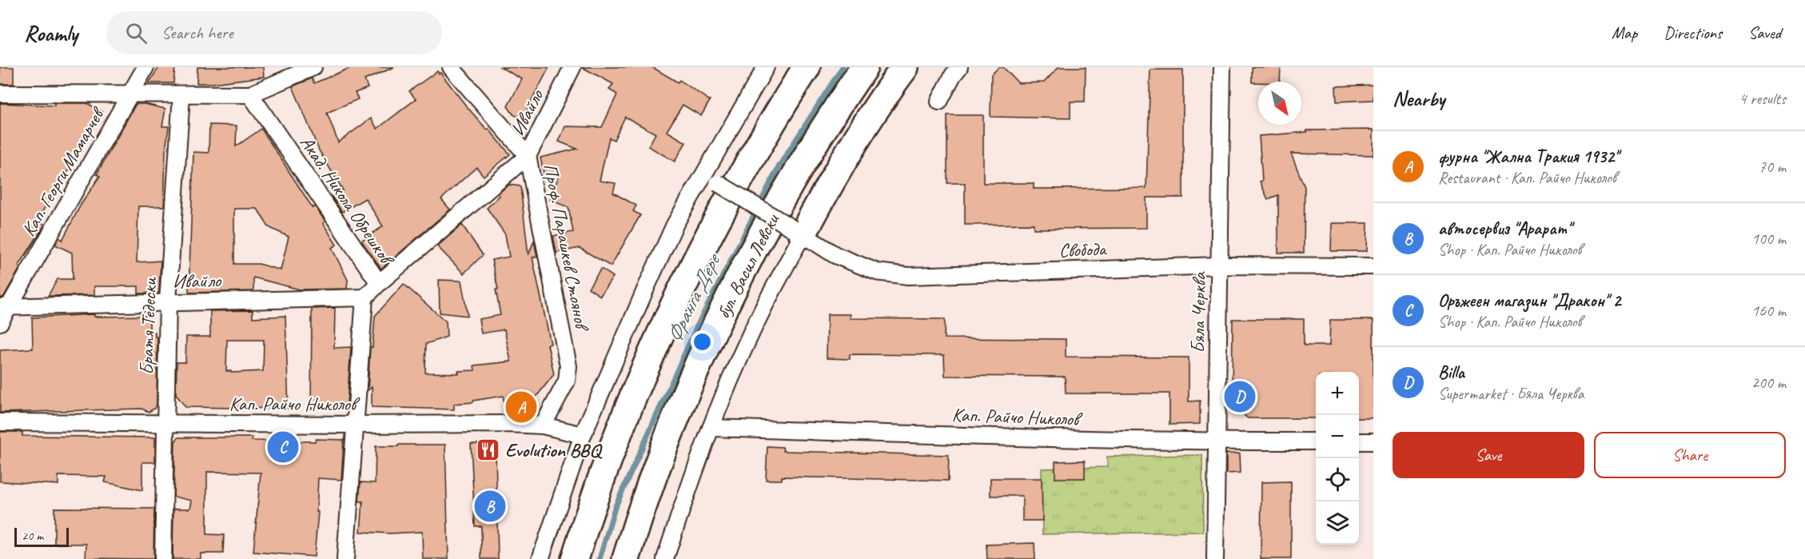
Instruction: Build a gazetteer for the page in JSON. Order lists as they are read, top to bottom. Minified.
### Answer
{"streets":{"highway":["бул. Васил Левски"],"street":["Ивайло","Кап. Георги Мамарчев","Акад. Никола Обрешков","Проф. Парашкев Стоянов","Свобода","Бяла Черква","Братя Тедески","Кап. Райчо Николов"]},"crossings":[["Ивайло","Кап. Георги Мамарчев"],["Ивайло","Акад. Никола Обрешков"],["Ивайло","Проф. Парашкев Стоянов"],["Ивайло","Братя Тедески"],["Проф. Парашкев Стоянов","Кап. Райчо Николов"],["Свобода","Бяла Черква"],["Бяла Черква","Кап. Райчо Николов"],["Братя Тедески","Кап. Райчо Николов"]],"water":["Франга Дере"],"places":{"restaurant":["Evolution BBQ"]},"scale_bar":"20 m","north":"bottom right","page":{"header":"Roamly","search":"Search here","nav":["Map","Directions","Saved"],"heading":["Nearby","4 results"],"list":[{"mark":"A","name":"фурна \"Жална Тракия 1932\"","note":"Restaurant · Кап. Райчо Николов","value":"70 m"},{"mark":"B","name":"автосервиз \"Арарат\"","note":"Shop · Кап. Райчо Николов","value":"100 m"},{"mark":"C","name":"Оръжеен магазин \"Дракон\" 2","note":"Shop · Кап. Райчо Николов","value":"160 m"},{"mark":"D","name":"Billa","note":"Supermarket · Бяла Черква","value":"200 m"}],"map_buttons":["+","−"],"pins":["D","A","C","B"],"buttons":["Save","Share"],"scale":"20 m"}}
